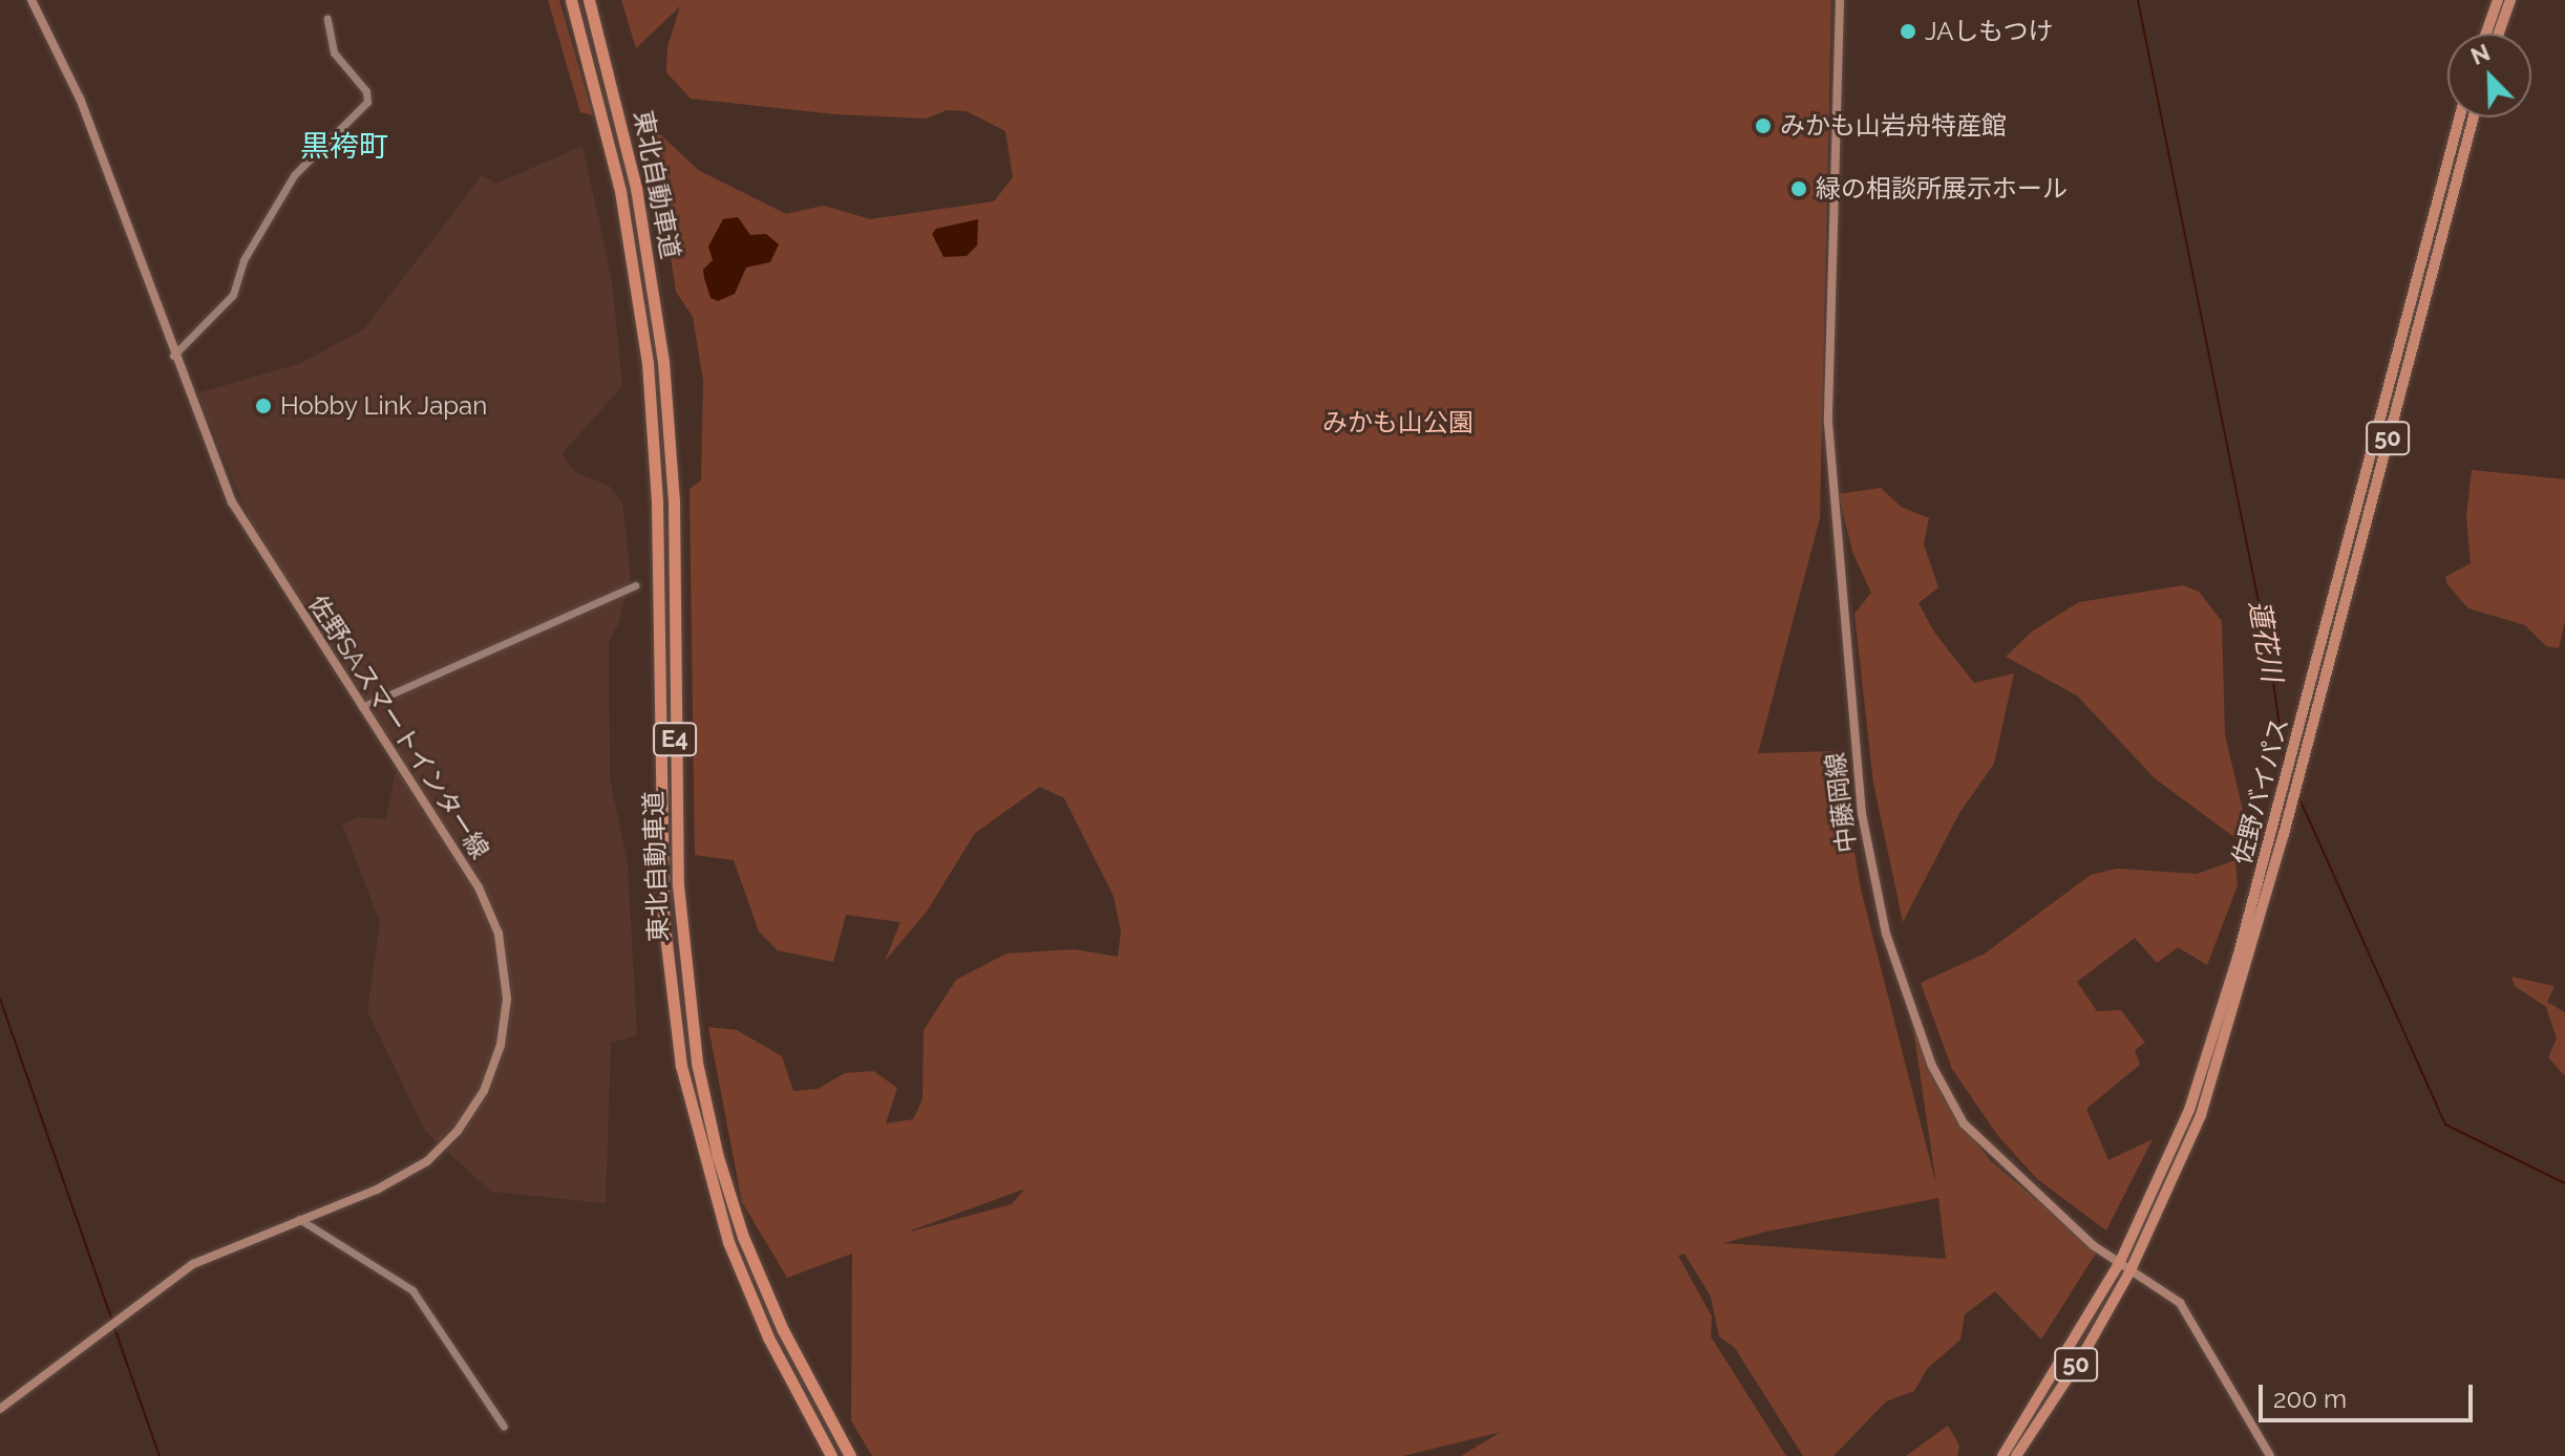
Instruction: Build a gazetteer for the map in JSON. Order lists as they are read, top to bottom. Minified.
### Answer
{"streets":{"highway":["東北自動車道","50","E4","佐野バイパス"],"main road":["佐野SAスマートインター線","中藤岡線"]},"crossings":[["佐野バイパス","中藤岡線"]],"districts":["黒袴町"],"water":["蓮花川"],"parks":["みかも山公園"],"places":["JAしもつけ","みかも山岩舟特産館","緑の相談所展示ホール","Hobby Link Japan"],"scale_bar":"200 m","north":"top left"}
